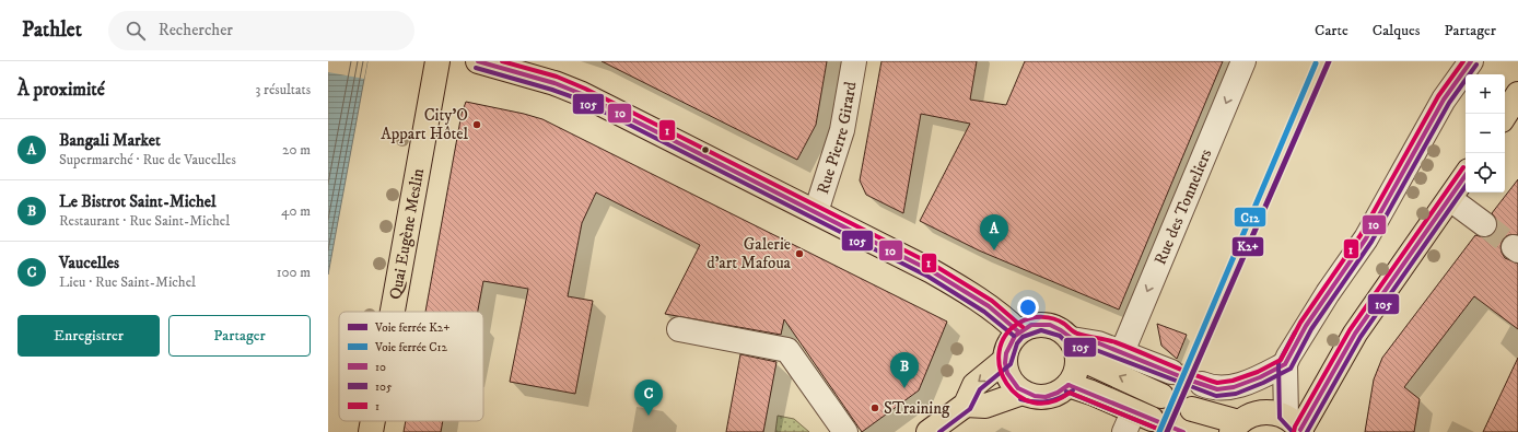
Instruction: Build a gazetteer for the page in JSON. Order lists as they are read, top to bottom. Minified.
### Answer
{"streets":{"main road":["Quai Eugène Meslin"],"street":["Rue Pierre Girard","Rue des Tonneliers"]},"places":["City'O Appart Hôtel","Galerie d'art Mafoua","STraining"],"lines":["rail line K2+","transit line 10","transit line 1","rail line C12","transit line 105"],"legend":["Voie ferrée K2+","Voie ferrée C12","10","105","1"],"page":{"header":"Pathlet","search":"Rechercher","nav":["Carte","Calques","Partager"],"heading":["À proximité","3 résultats"],"map_buttons":["+","−"],"list":[{"mark":"A","name":"Bangali Market","note":"Supermarché · Rue de Vaucelles","value":"20 m"},{"mark":"B","name":"Le Bistrot Saint-Michel","note":"Restaurant · Rue Saint-Michel","value":"40 m"},{"mark":"C","name":"Vaucelles","note":"Lieu · Rue Saint-Michel","value":"100 m"}],"pins":["A","B","C"],"buttons":["Enregistrer","Partager"]}}
